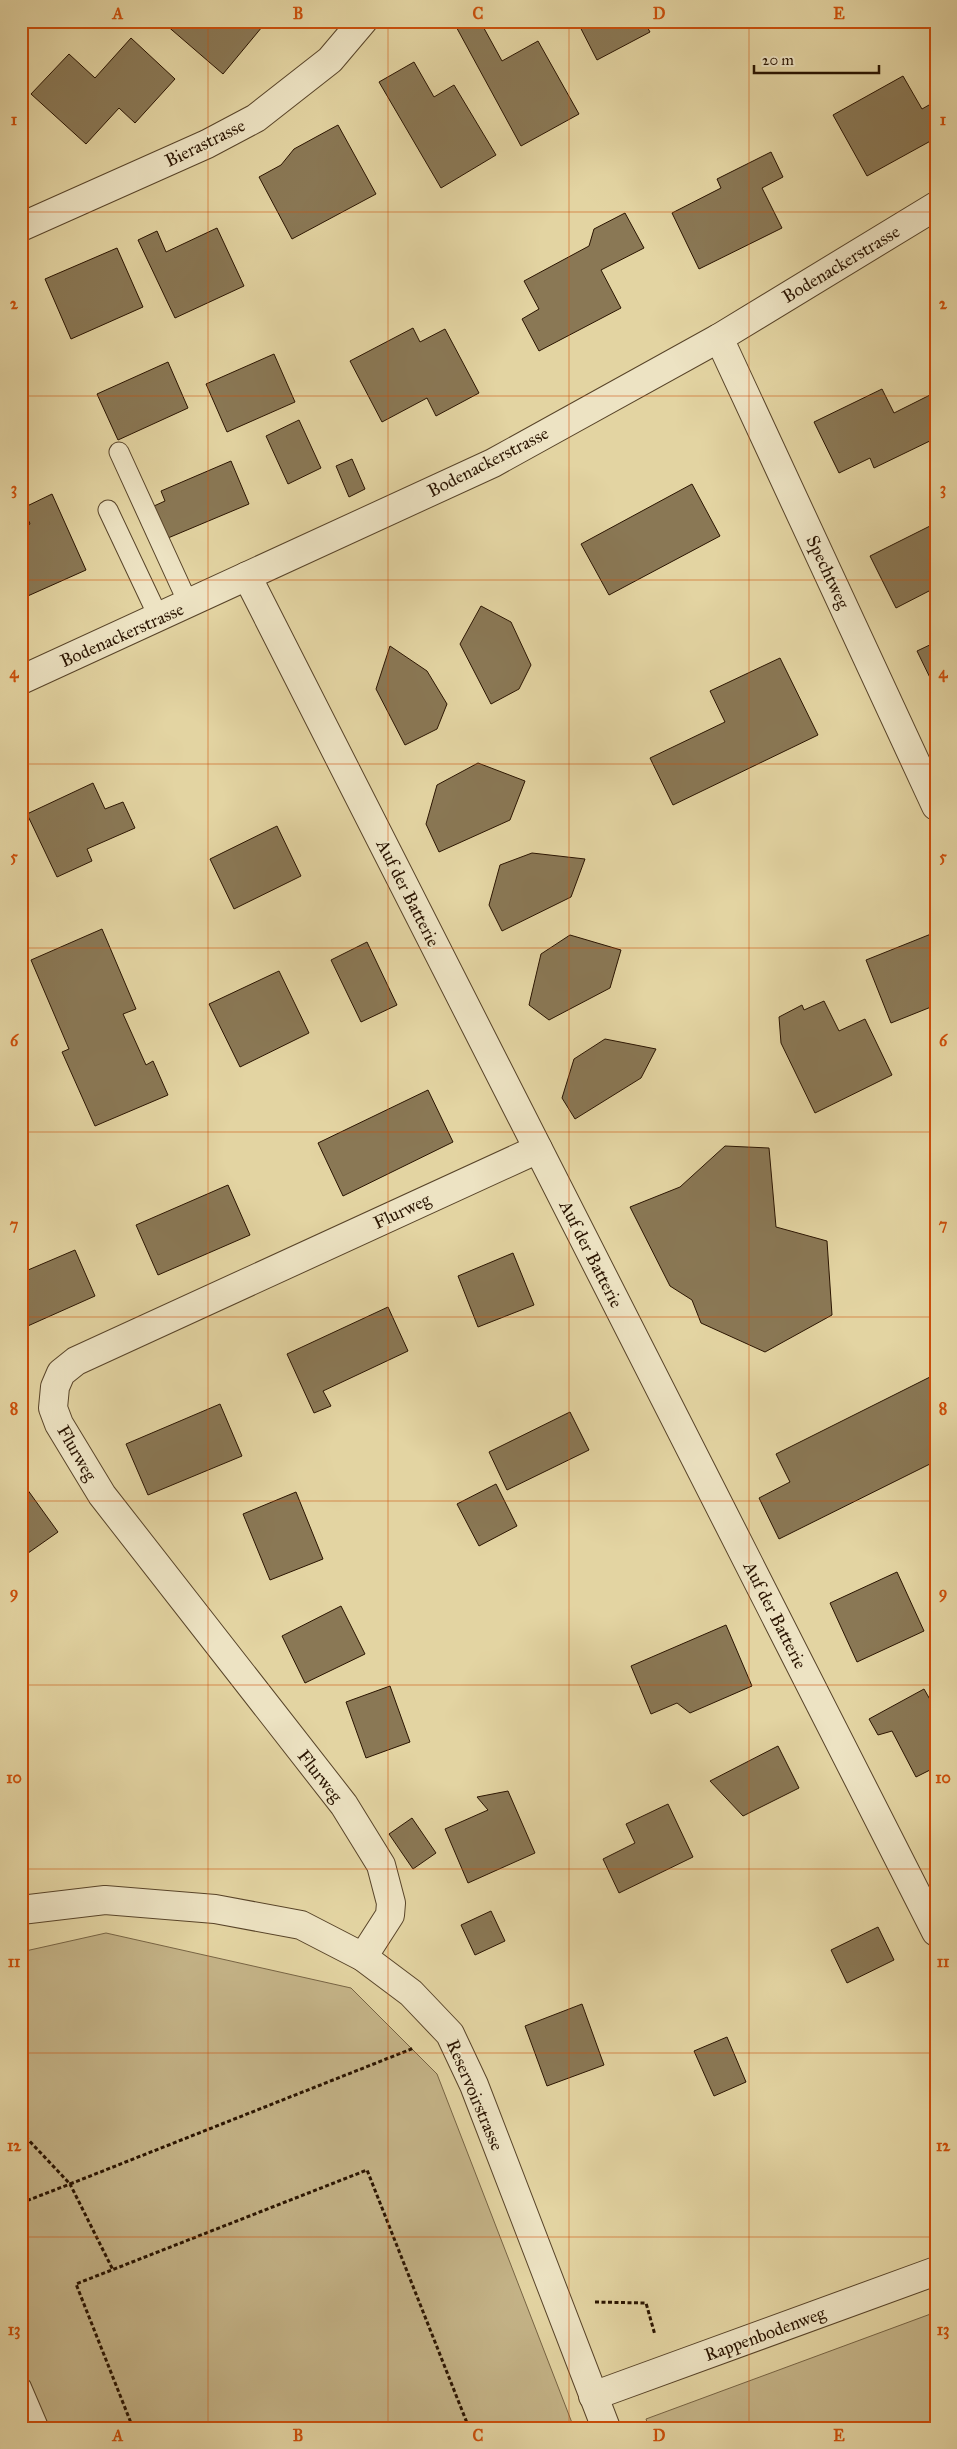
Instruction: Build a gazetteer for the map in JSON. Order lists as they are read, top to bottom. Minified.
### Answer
{"streets":{"street":["Bierastrasse","Bodenackerstrasse","Spechtweg","Auf der Batterie","Flurweg","Reservoirstrasse","Rappenbodenweg"]},"crossings":[["Bodenackerstrasse","Spechtweg"],["Bodenackerstrasse","Auf der Batterie"],["Auf der Batterie","Flurweg"],["Flurweg","Reservoirstrasse"],["Reservoirstrasse","Rappenbodenweg"]],"scale_bar":"20 m","grid":{"columns":["A","B","C","D","E"],"rows":["1","2","3","4","5","6","7","8","9","10","11","12","13"]}}
